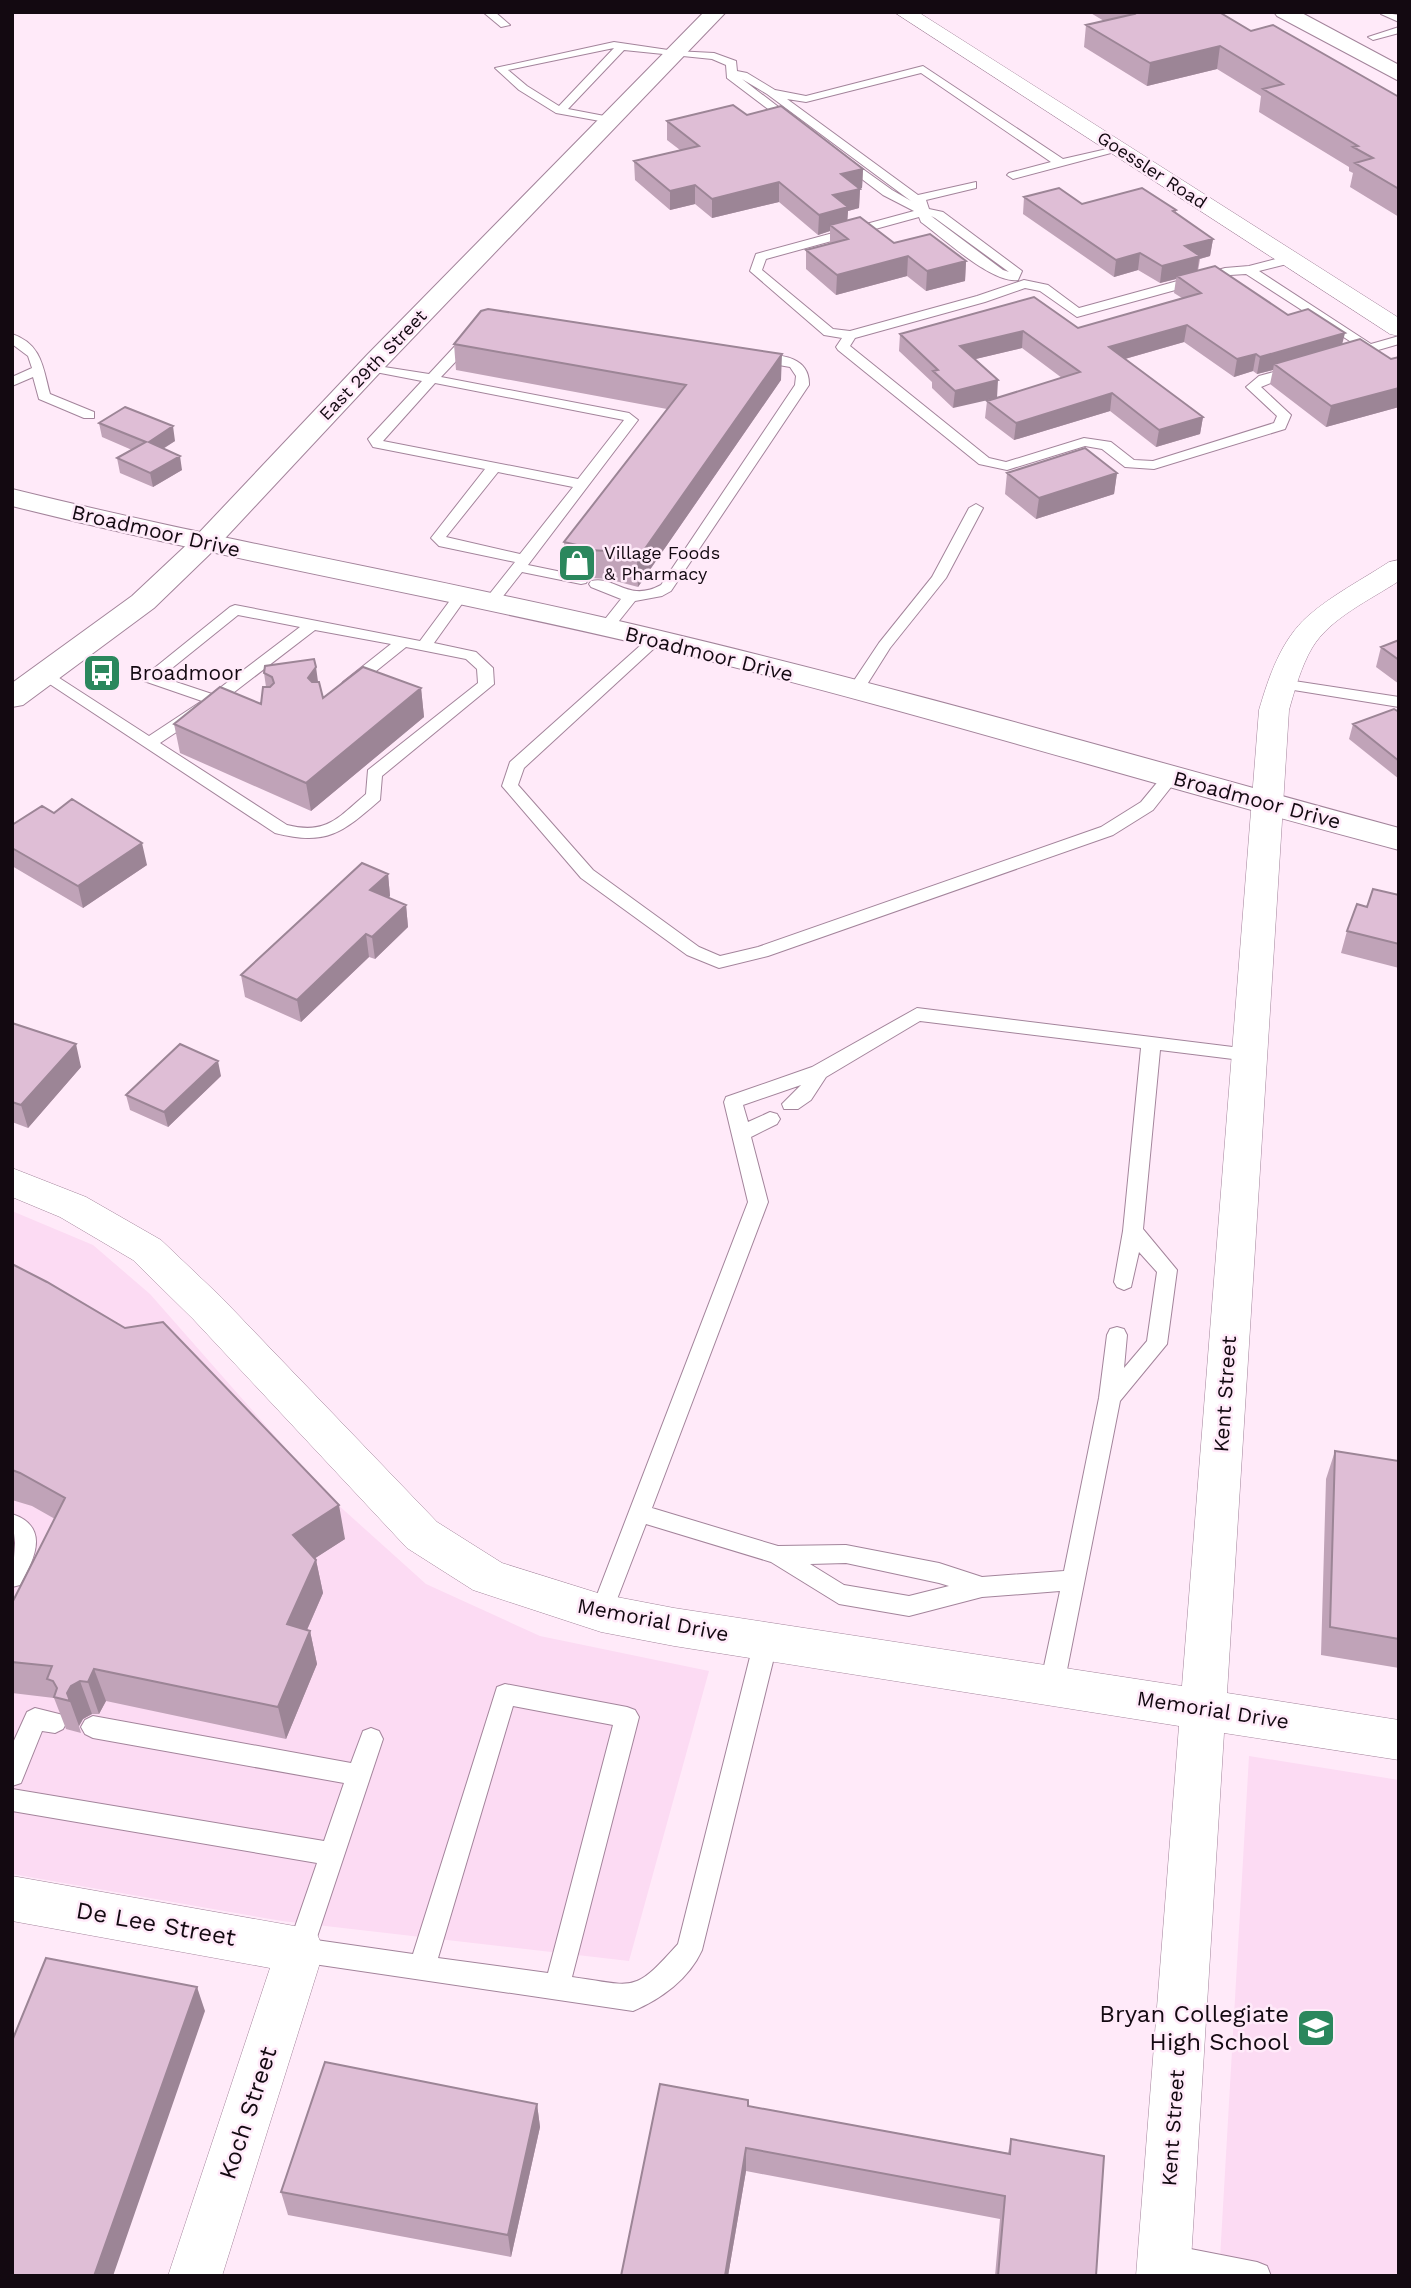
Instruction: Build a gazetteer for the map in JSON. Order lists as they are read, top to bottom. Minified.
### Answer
{"streets":{"main road":["East 29th Street","Broadmoor Drive"],"street":["Goessler Road","Kent Street","Memorial Drive","De Lee Street","Koch Street"]},"crossings":[["East 29th Street","Broadmoor Drive"],["Broadmoor Drive","Kent Street"],["Kent Street","Memorial Drive"],["De Lee Street","Koch Street"]],"places":{"shop":["Village Foods & Pharmacy"],"bus stop":["Broadmoor"],"school or university":["Bryan Collegiate High School"]}}
